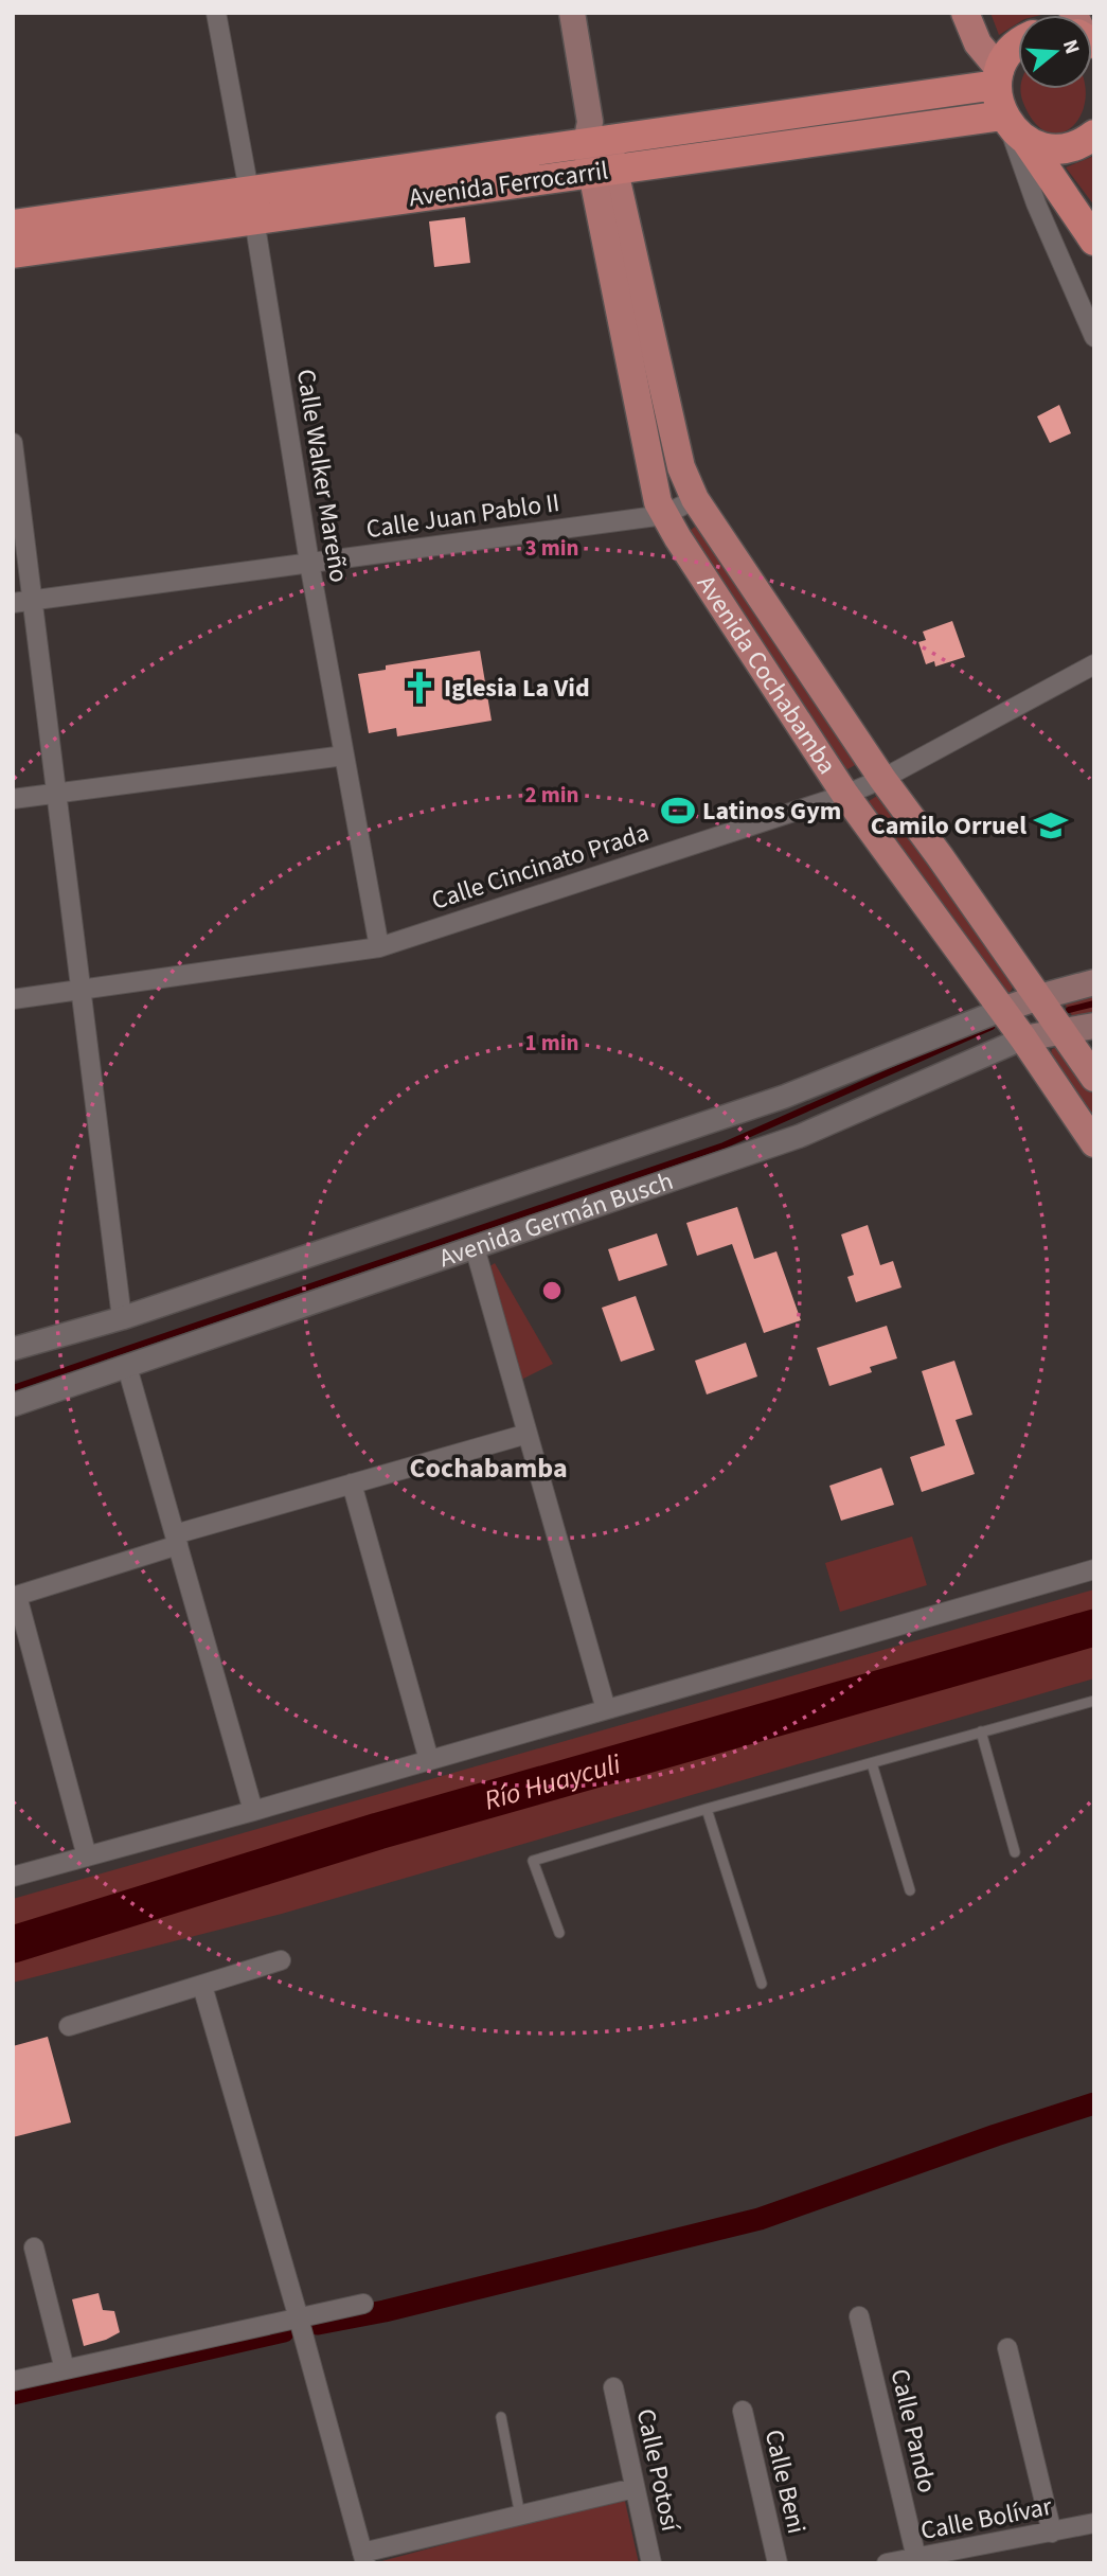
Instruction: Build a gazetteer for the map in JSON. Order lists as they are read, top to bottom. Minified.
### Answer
{"streets":{"highway":["Avenida Ferrocarril"],"main road":["Avenida Cochabamba","Avenida Germán Busch"],"street":["Calle Walker Mareño","Calle Juan Pablo II","Calle Cincinato Prada","Calle Pando","Calle Potosí","Calle Beni","Calle Bolívar"]},"crossings":[["Avenida Ferrocarril","Calle Walker Mareño"],["Avenida Ferrocarril","Avenida Cochabamba"],["Calle Walker Mareño","Calle Juan Pablo II"],["Calle Walker Mareño","Calle Cincinato Prada"],["Calle Juan Pablo II","Avenida Cochabamba"],["Avenida Cochabamba","Calle Cincinato Prada"],["Avenida Cochabamba","Avenida Germán Busch"],["Calle Pando","Calle Bolívar"]],"districts":["Cochabamba"],"water":["Río Huayculi"],"places":{"church":["Iglesia La Vid"],"sports":["Latinos Gym"],"school or university":["Camilo Orruel"]},"north":"right","rings":["3 min","2 min","1 min"]}
